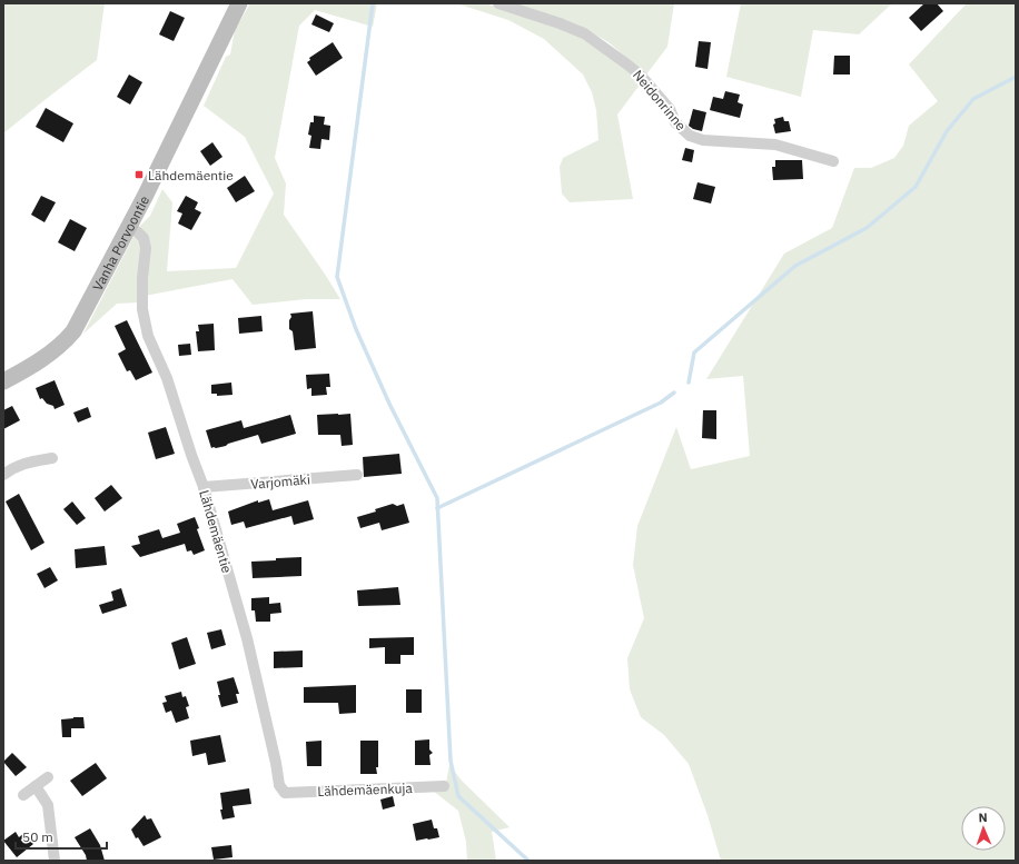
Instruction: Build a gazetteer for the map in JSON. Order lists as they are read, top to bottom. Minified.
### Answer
{"streets":{"street":["Neidonrinne","Vanha Porvoontie","Varjomäki","Lähdemäentie","Lähdemäenkuja"]},"crossings":[["Vanha Porvoontie","Lähdemäentie"],["Varjomäki","Lähdemäentie"],["Lähdemäentie","Lähdemäenkuja"]],"places":{"transit":["Lähdemäentie"]},"scale_bar":"50 m","north":"top"}
